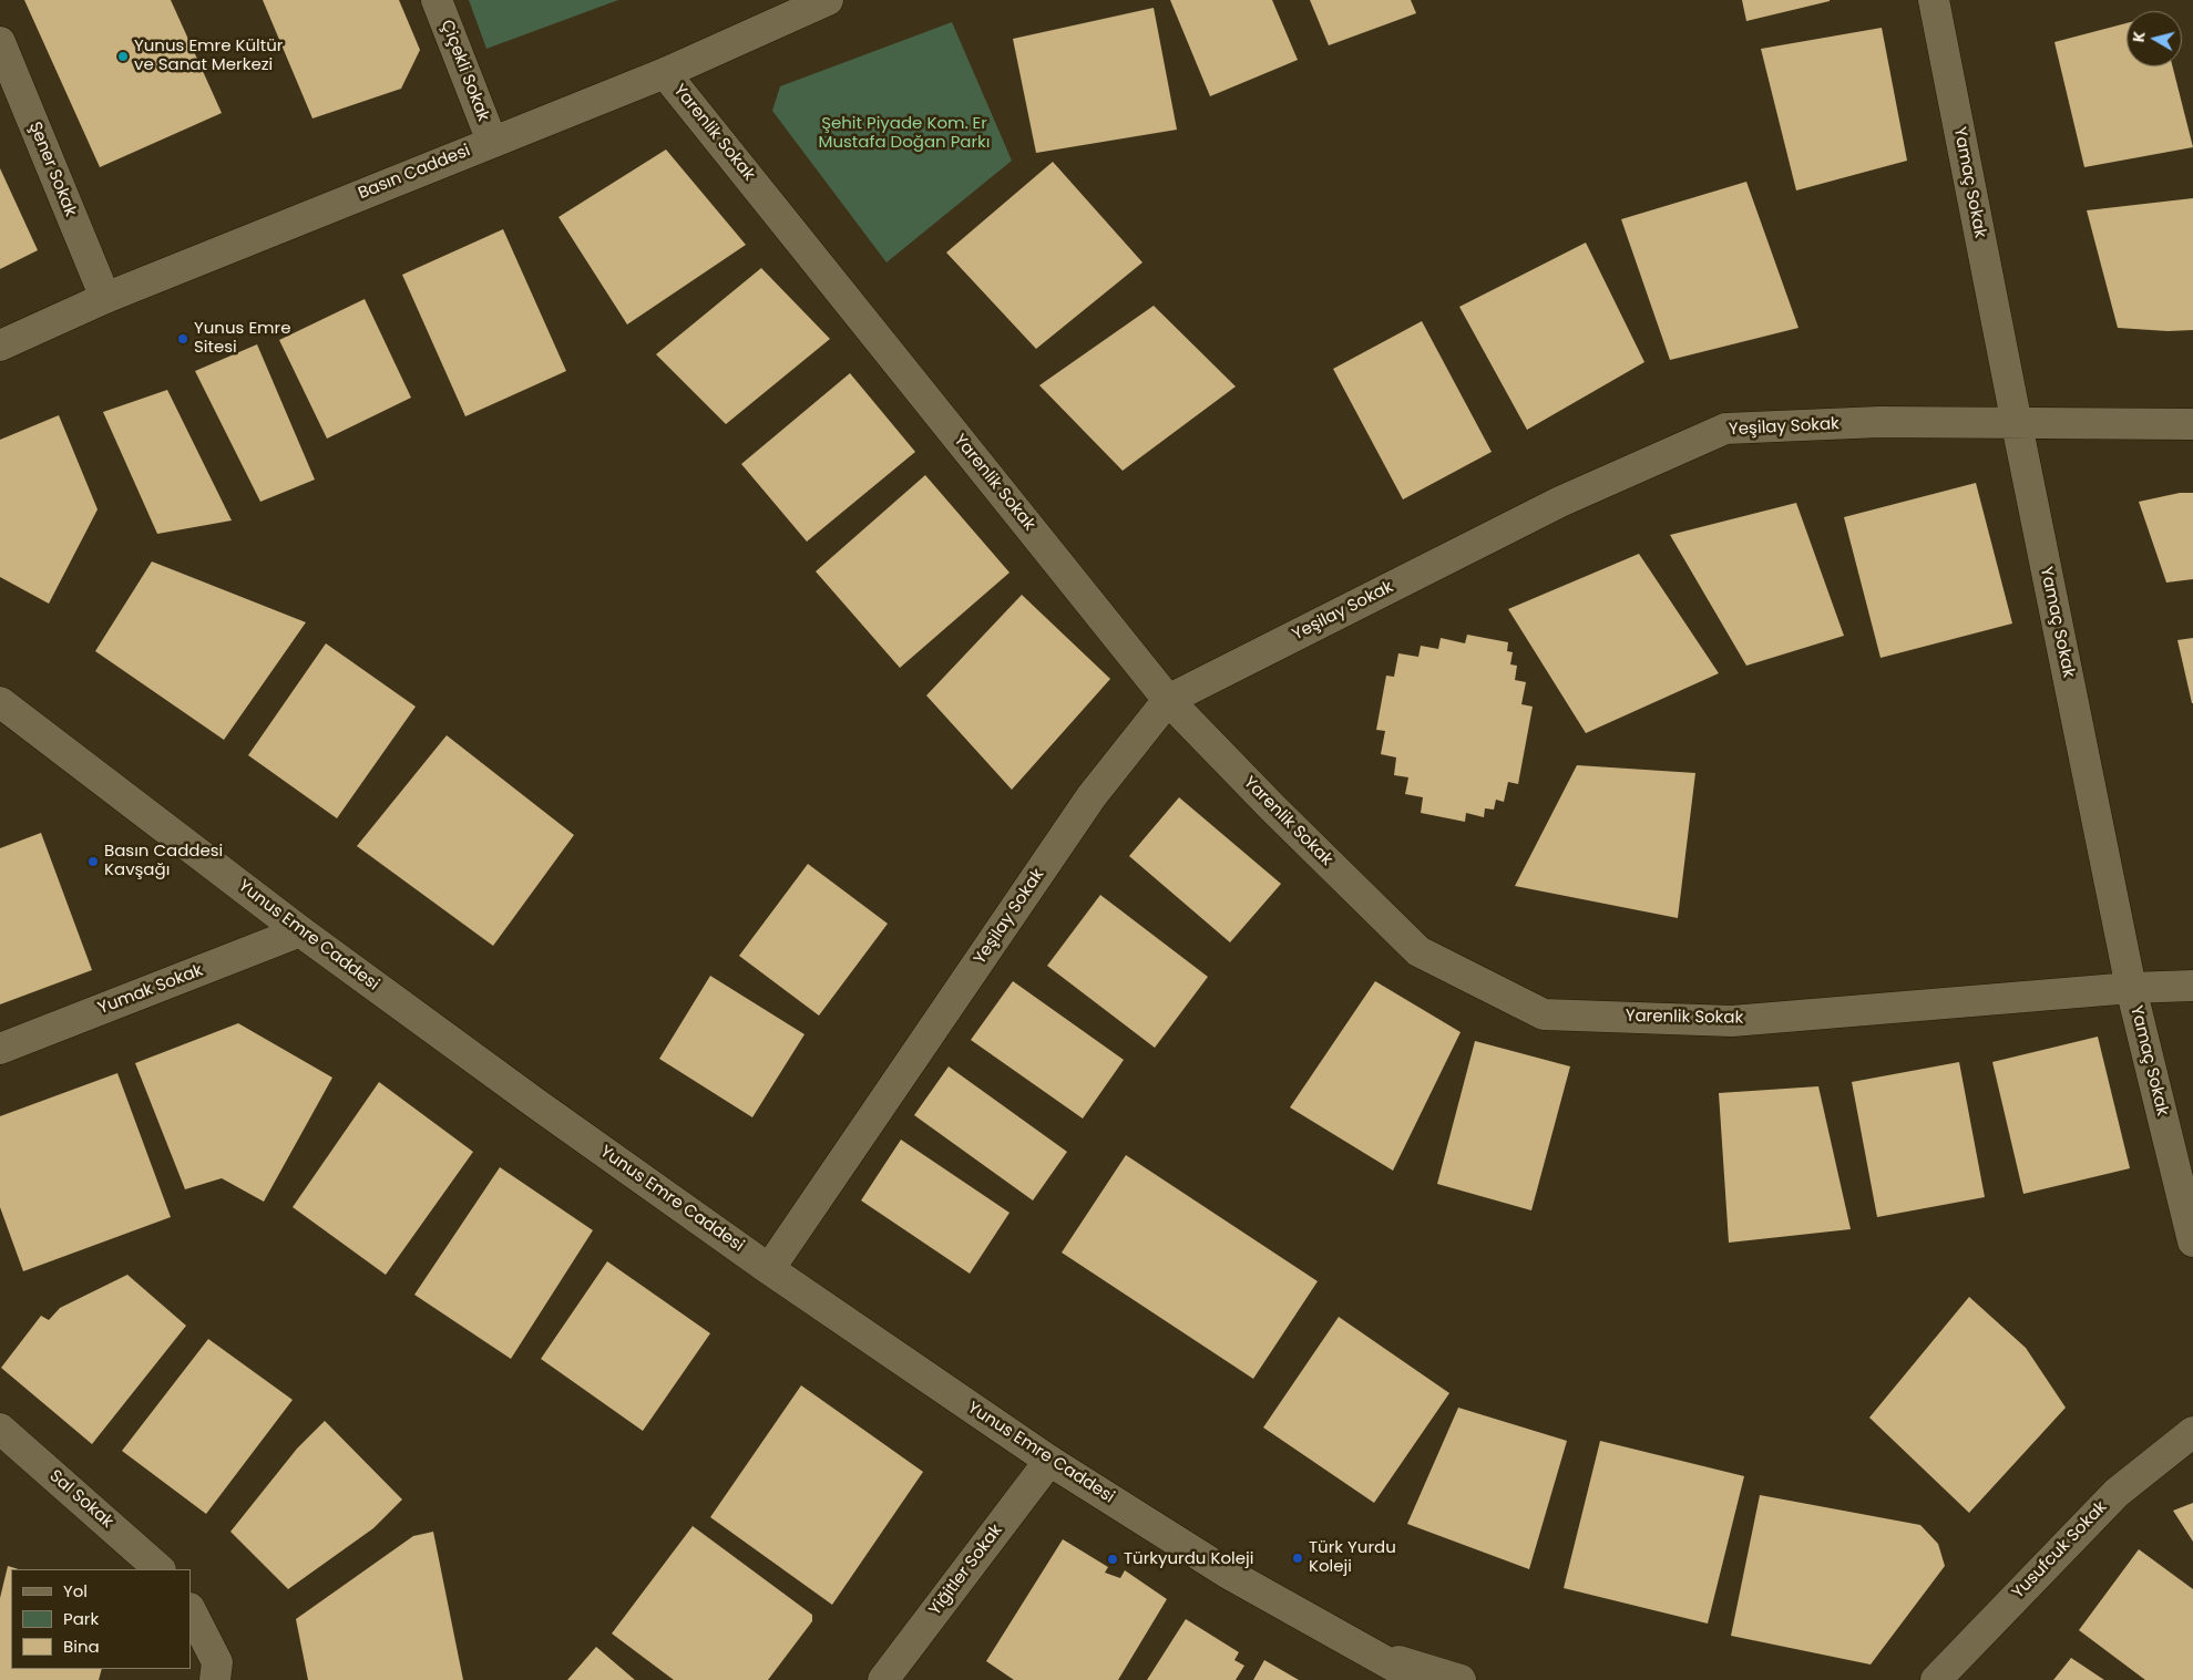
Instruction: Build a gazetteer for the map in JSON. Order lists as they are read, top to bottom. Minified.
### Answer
{"streets":{"street":["Çiçekli Sokak","Yarenlik Sokak","Şener Sokak","Basın Caddesi","Yamaç Sokak","Yeşilay Sokak","Yunus Emre Caddesi","Yumak Sokak","Sal Sokak","Yusufcuk Sokak","Yiğitler Sokak"]},"crossings":[["Çiçekli Sokak","Basın Caddesi"],["Yarenlik Sokak","Basın Caddesi"],["Yarenlik Sokak","Yamaç Sokak"],["Yarenlik Sokak","Yeşilay Sokak"],["Şener Sokak","Basın Caddesi"],["Yamaç Sokak","Yeşilay Sokak"],["Yeşilay Sokak","Yunus Emre Caddesi"],["Yunus Emre Caddesi","Yumak Sokak"],["Yunus Emre Caddesi","Yiğitler Sokak"]],"parks":["Şehit Piyade Kom. Er Mustafa Doğan Parkı"],"places":["Yunus Emre Kültür ve Sanat Merkezi","Yunus Emre Sitesi","Basın Caddesi Kavşağı","Türk Yurdu Koleji","Türkyurdu Koleji"],"legend":["Yol","Park","Bina"],"north":"left"}
